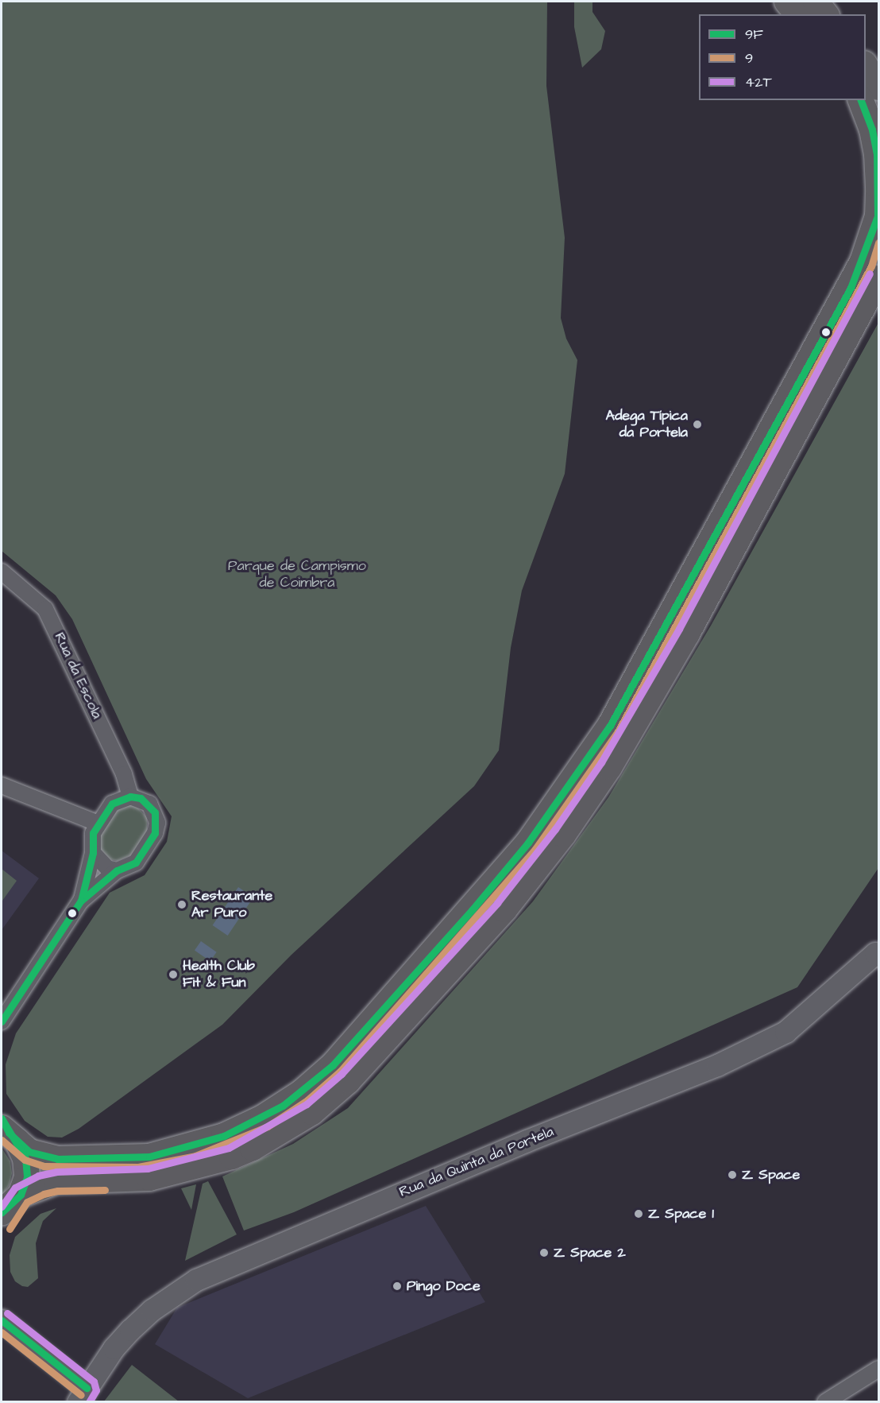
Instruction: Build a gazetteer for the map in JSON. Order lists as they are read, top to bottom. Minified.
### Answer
{"streets":{"street":["Rua da Escola","Rua da Quinta da Portela"]},"parks":["Parque de Campismo de Coimbra"],"places":["Adega Típica da Portela","Restaurante Ar Puro","Health Club Fit & Fun","Z Space","Z Space 1","Z Space 2","Pingo Doce"],"lines":["transit line 9F","transit line 9","transit line 42T"],"legend":["9F","9","42T"]}
